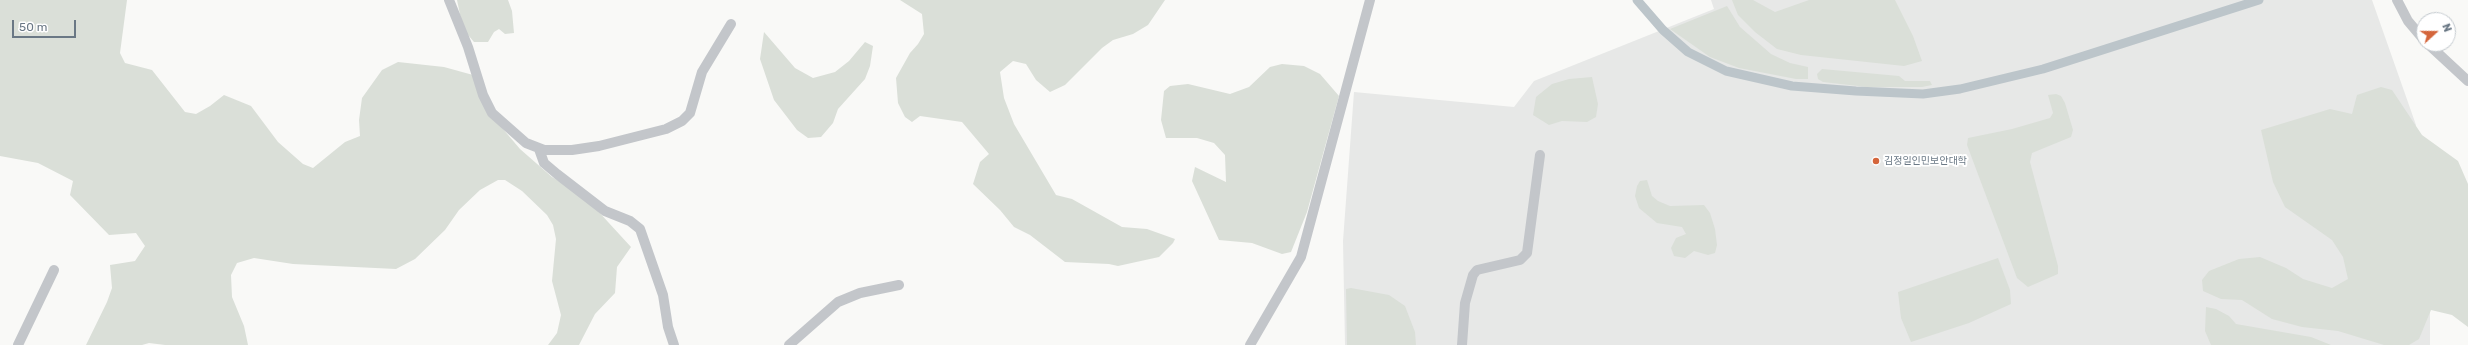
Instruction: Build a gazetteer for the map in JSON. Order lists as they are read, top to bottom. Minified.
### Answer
{"places":["김정일인민보안대학"],"scale_bar":"50 m","north":"right"}
